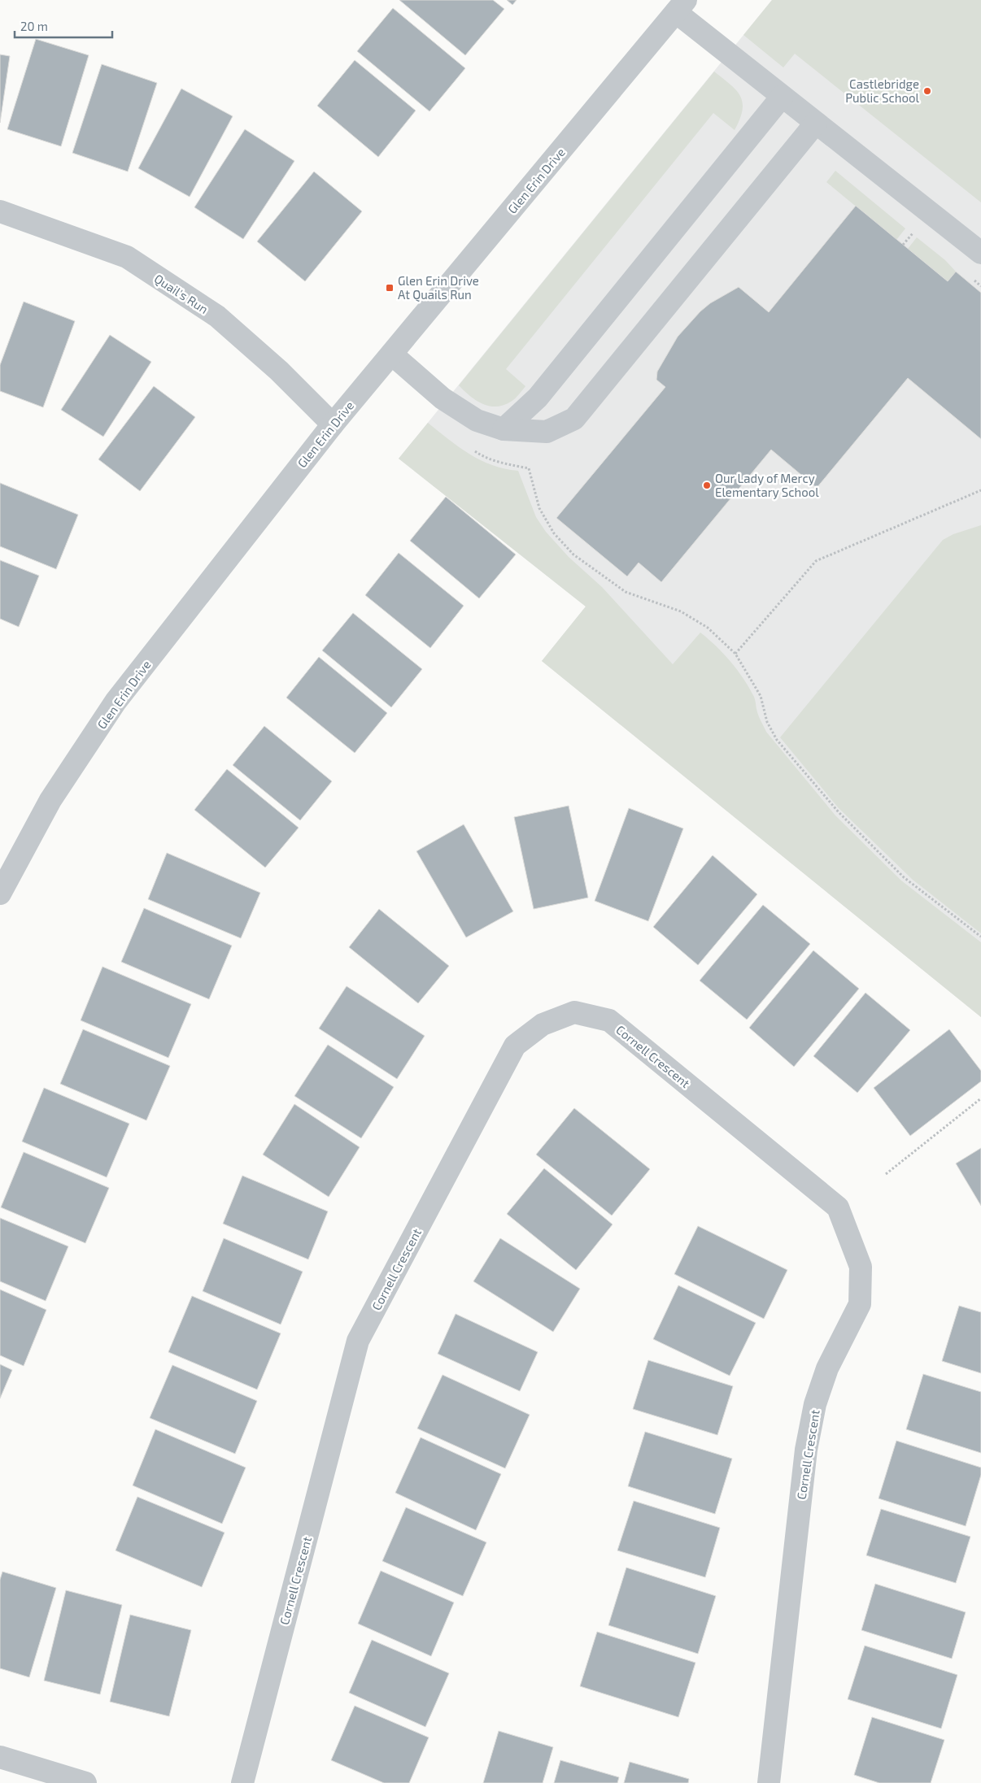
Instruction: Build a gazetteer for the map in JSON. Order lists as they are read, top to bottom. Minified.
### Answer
{"streets":{"street":["Glen Erin Drive","Quail's Run","Cornell Crescent"]},"crossings":[["Glen Erin Drive","Quail's Run"]],"places":{"other":["Castlebridge Public School","Our Lady of Mercy Elementary School"],"transit":["Glen Erin Drive At Quails Run"]},"scale_bar":"20 m"}
